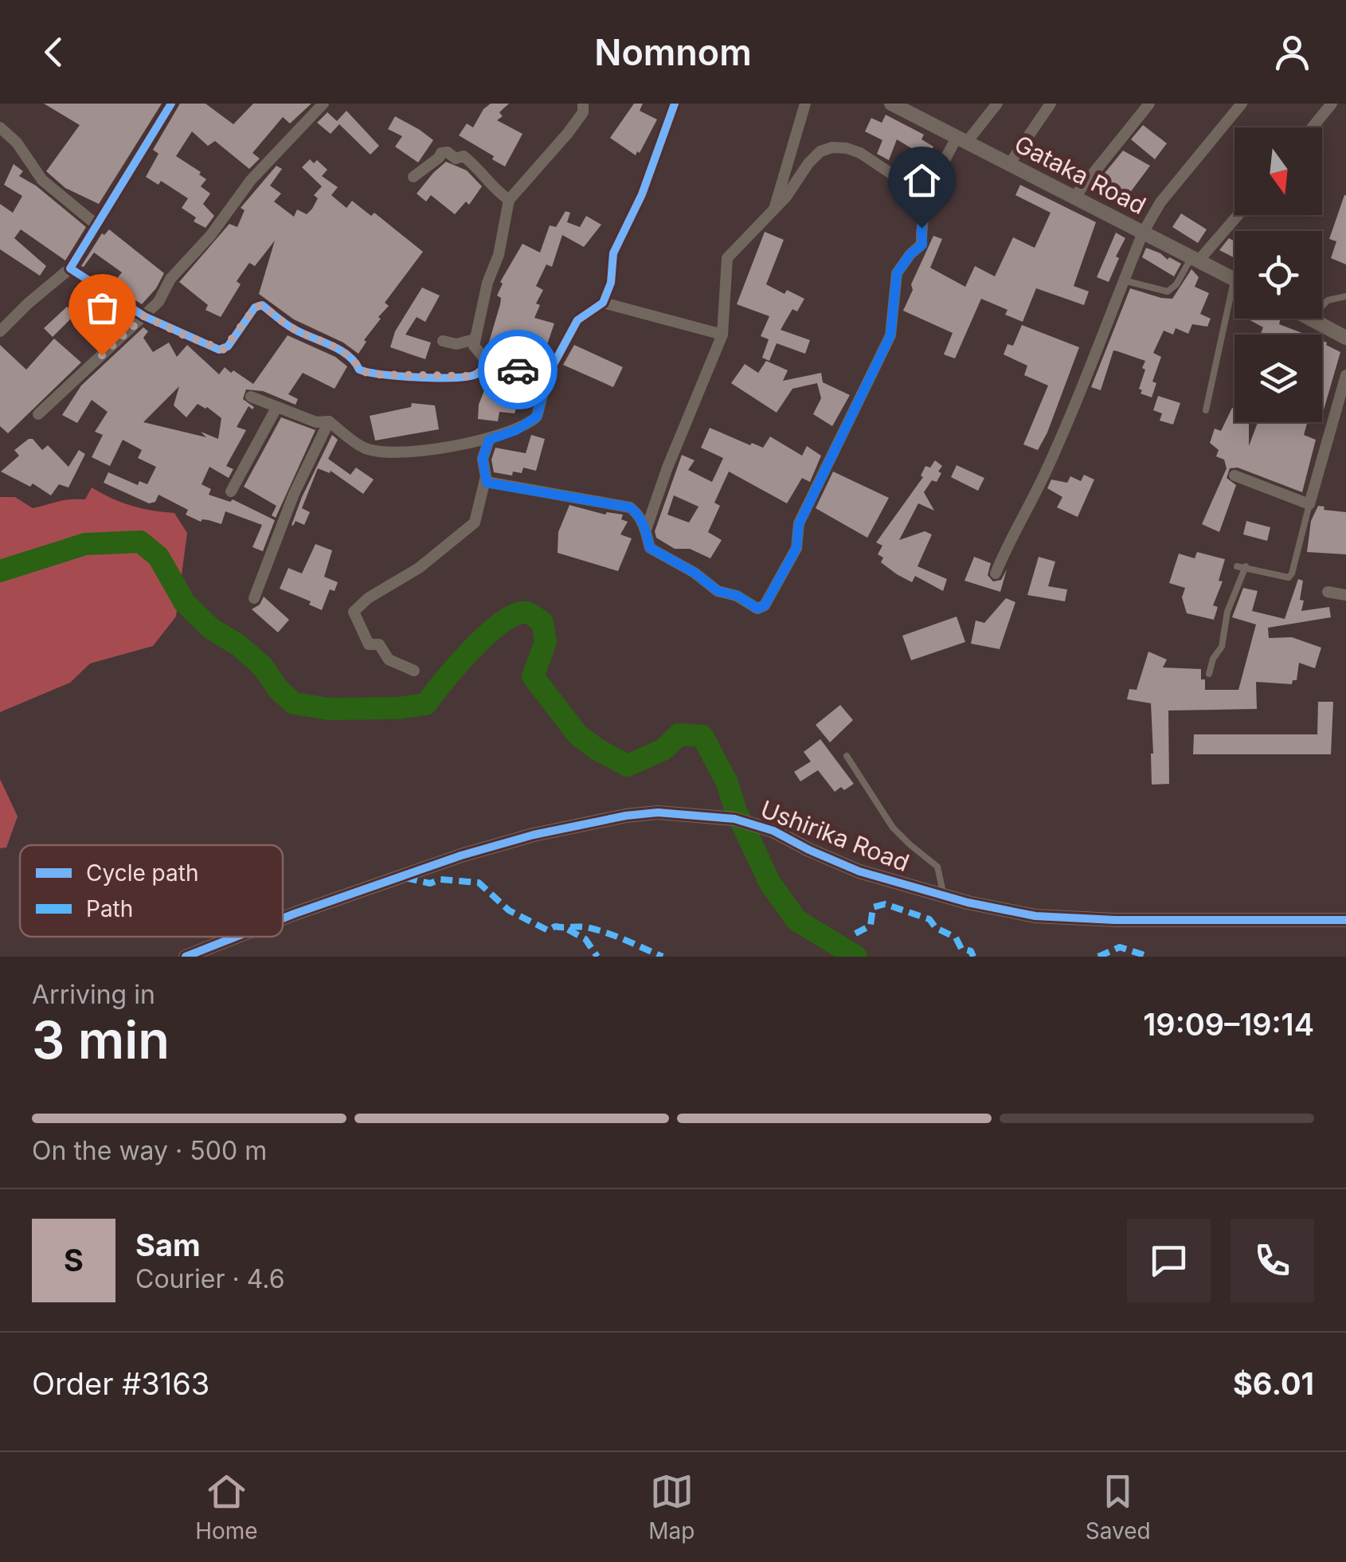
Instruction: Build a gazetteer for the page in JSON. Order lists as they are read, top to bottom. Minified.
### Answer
{"streets":{"street":["Gataka Road","Ushirika Road"]},"legend":["Cycle path","Path"],"north":"bottom","page":{"header":"Nomnom","heading":["3 min","Arriving in","19:09–19:14"],"panel":["Sam","Courier · 4.6","Order #3163","$6.01"],"bar":"On the way · 500 m","round":"S","tabs":["Home","Map","Saved"]}}
